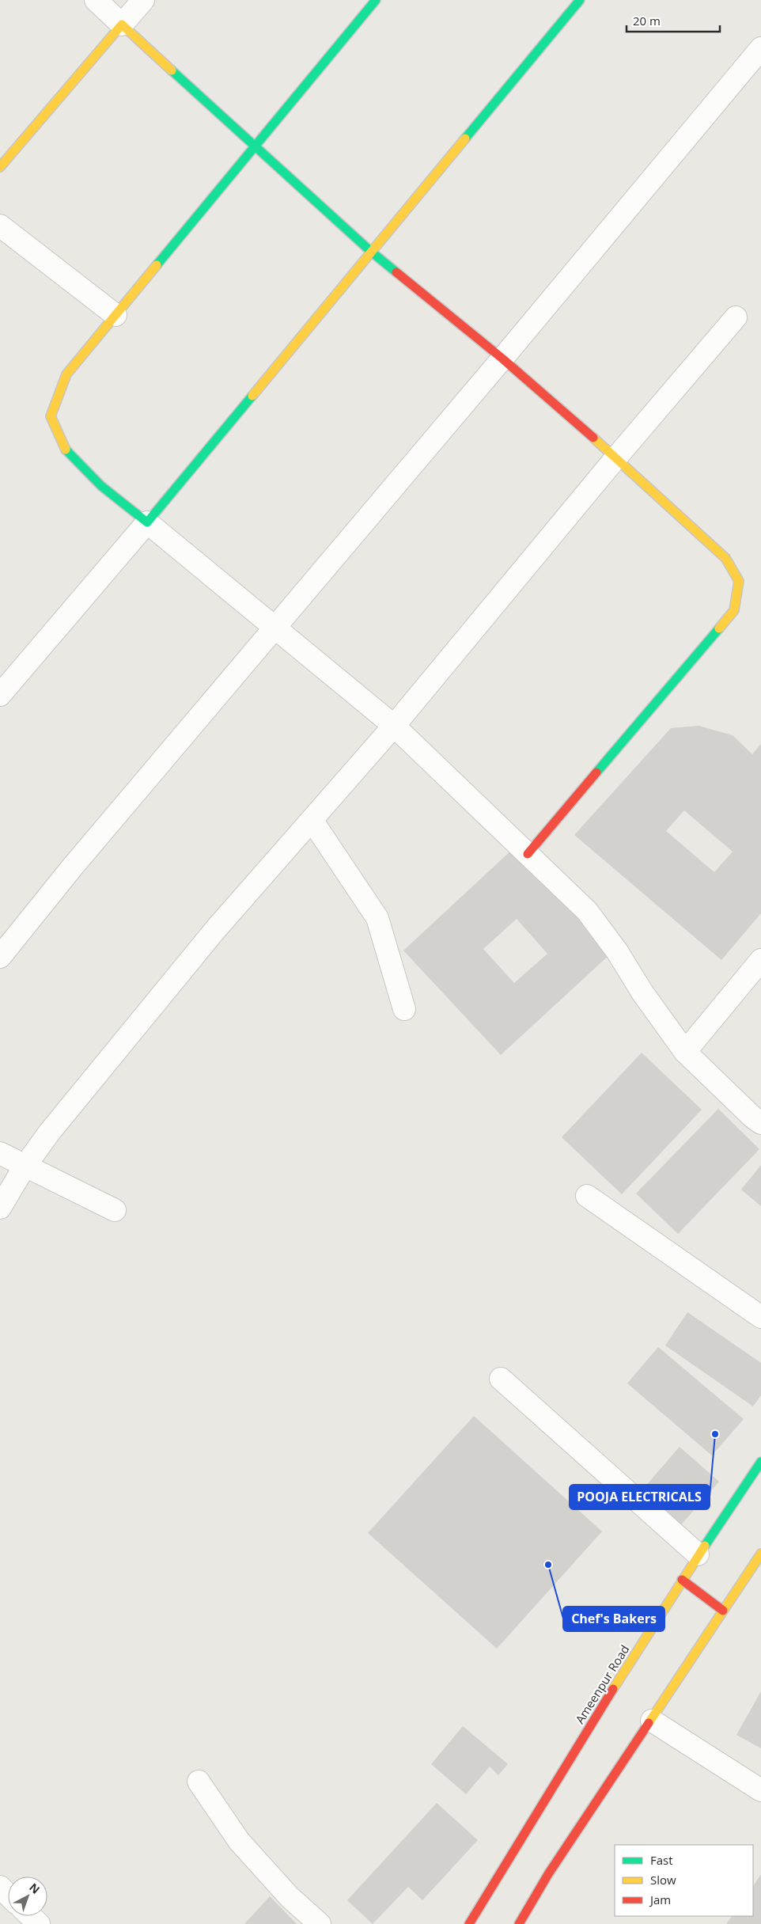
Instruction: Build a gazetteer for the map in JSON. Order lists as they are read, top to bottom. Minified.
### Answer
{"streets":{"street":["Ameenpur Road"]},"places":["POOJA ELECTRICALS","Chef's Bakers"],"legend":["Fast","Slow","Jam"],"scale_bar":"20 m","north":"top right"}
